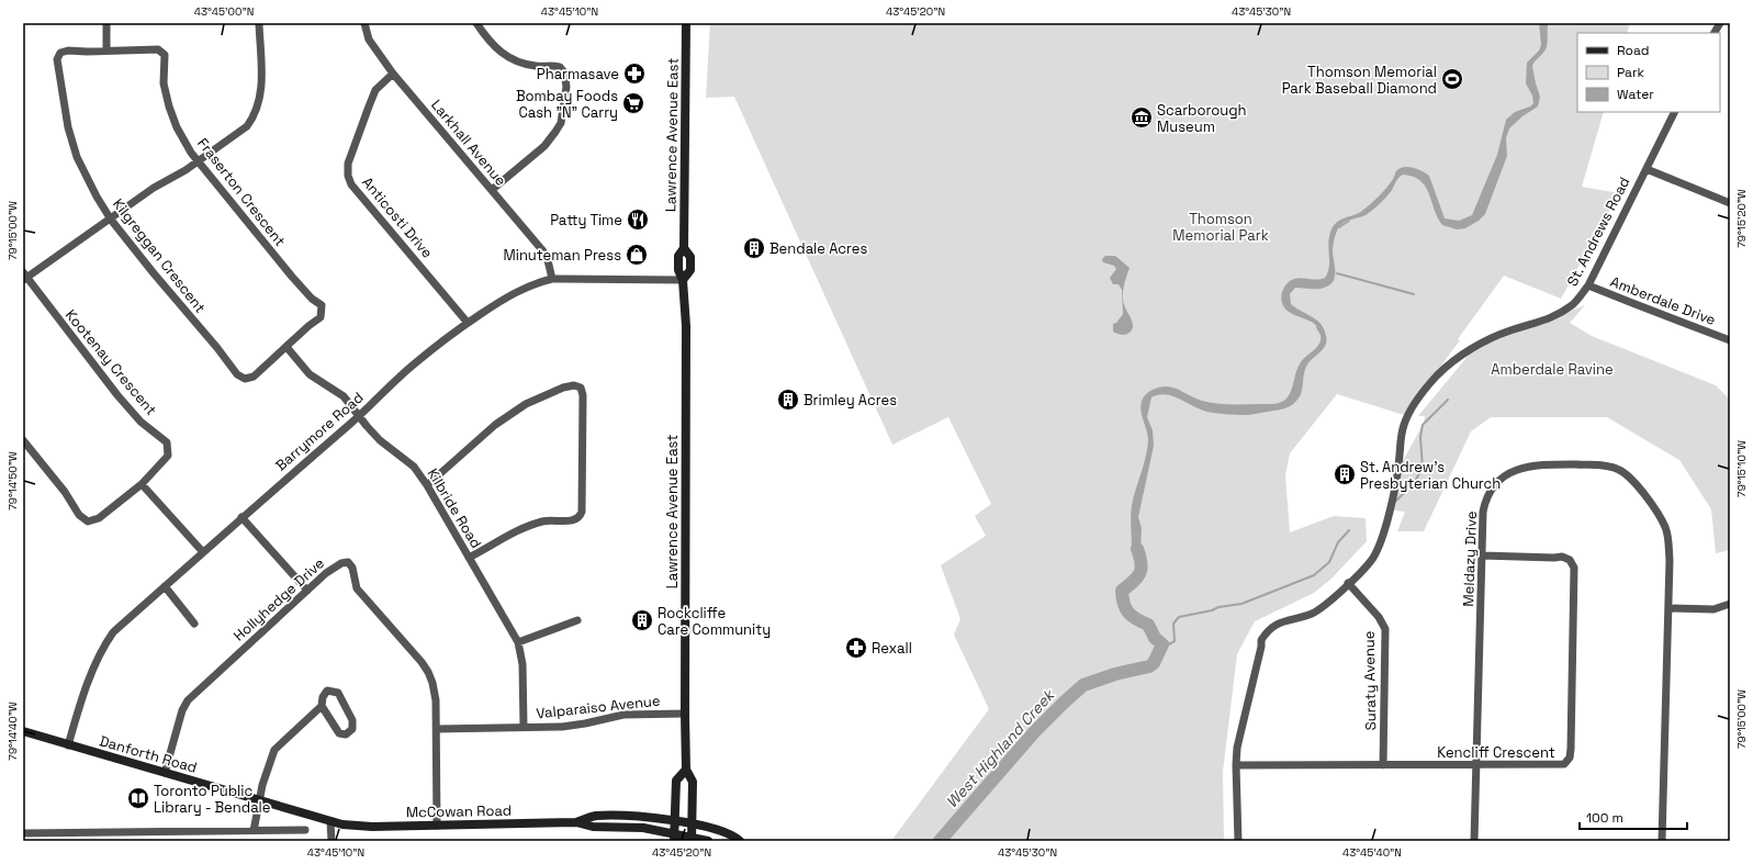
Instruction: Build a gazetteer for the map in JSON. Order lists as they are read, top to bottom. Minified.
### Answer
{"streets":{"main road":["Lawrence Avenue East","Danforth Road","McCowan Road"],"street":["Larkhall Avenue","Fraserton Crescent","Anticosti Drive","St. Andrews Road","Kilgreggan Crescent","Amberdale Drive","Kootenay Crescent","Barrymore Road","Kilbride Road","Meldazy Drive","Hollyhedge Drive","Suraty Avenue","Valparaiso Avenue","Kencliff Crescent"]},"crossings":[["Lawrence Avenue East","Barrymore Road"],["Lawrence Avenue East","Valparaiso Avenue"],["Lawrence Avenue East","McCowan Road"],["Larkhall Avenue","Anticosti Drive"],["Larkhall Avenue","Barrymore Road"],["Fraserton Crescent","Kilgreggan Crescent"],["Fraserton Crescent","Kilbride Road"],["Anticosti Drive","Barrymore Road"],["St. Andrews Road","Amberdale Drive"],["St. Andrews Road","Suraty Avenue"],["St. Andrews Road","Kencliff Crescent"],["Kilgreggan Crescent","Kilbride Road"],["Barrymore Road","Kilbride Road"],["Barrymore Road","Danforth Road"],["Kilbride Road","Valparaiso Avenue"],["Meldazy Drive","Kencliff Crescent"],["Hollyhedge Drive","Valparaiso Avenue"],["Hollyhedge Drive","Danforth Road"],["Hollyhedge Drive","McCowan Road"],["Suraty Avenue","Kencliff Crescent"],["Danforth Road","McCowan Road"]],"water":["West Highland Creek"],"parks":["Thomson Memorial Park","Amberdale Ravine"],"places":{"pharmacy":["Pharmasave","Rexall"],"sports":["Thomson Memorial Park Baseball Diamond"],"supermarket":["Bombay Foods Cash \"N\" Carry"],"museum":["Scarborough Museum"],"restaurant":["Patty Time"],"building":["Bendale Acres","Brimley Acres","St. Andrew's Presbyterian Church","Rockcliffe Care Community"],"shop":["Minuteman Press"],"library":["Toronto Public Library - Bendale"]},"legend":["Road","Park","Water"],"scale_bar":"100 m","coordinates":["43°45'00\"N","43°45'10\"N","43°45'20\"N","43°45'30\"N","79°15'20\"W","79°15'00\"W","79°15'10\"W","79°14'50\"W","79°14'40\"W","43°45'40\"N"]}
